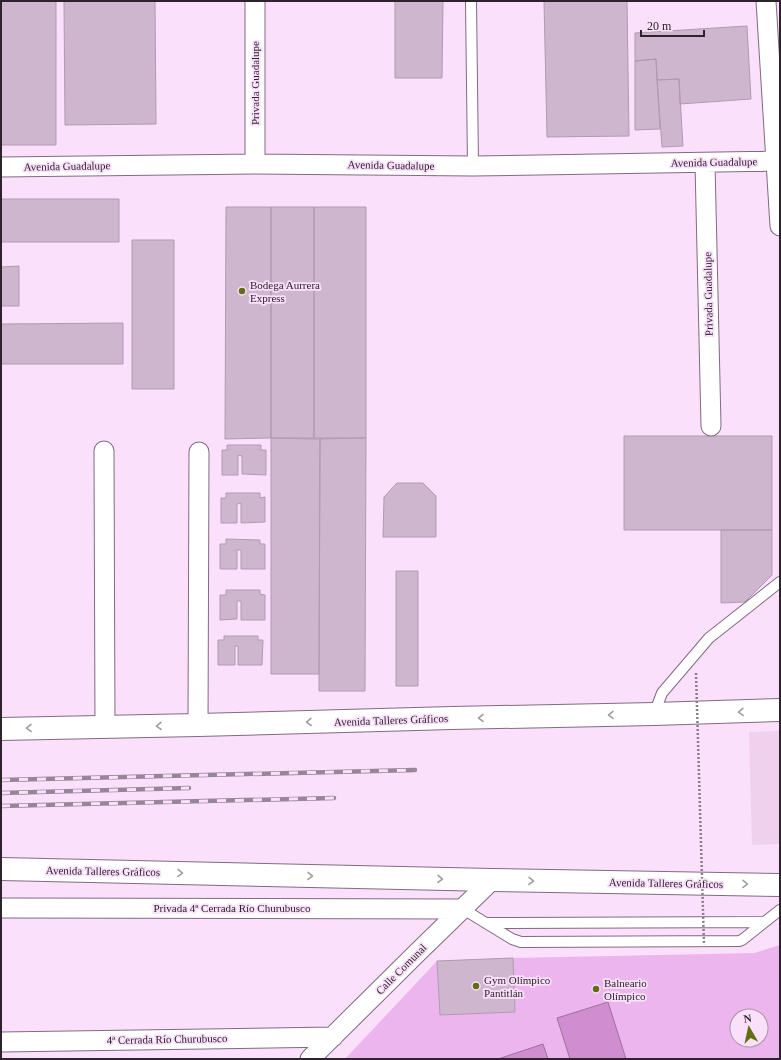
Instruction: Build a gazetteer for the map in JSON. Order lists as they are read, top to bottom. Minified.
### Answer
{"streets":{"main road":["Avenida Talleres Gráficos"],"street":["Privada Guadalupe","Avenida Guadalupe","Privada 4ª Cerrada Río Churubusco","Calle Comunal","4ª Cerrada Río Churubusco"]},"crossings":[["Privada Guadalupe","Avenida Guadalupe"],["Avenida Talleres Gráficos","Calle Comunal"],["Privada 4ª Cerrada Río Churubusco","Calle Comunal"],["Calle Comunal","4ª Cerrada Río Churubusco"]],"places":["Bodega Aurrera Express","Gym Olímpico Pantitlán","Balneario Olímpico"],"scale_bar":"20 m","north":"top"}
